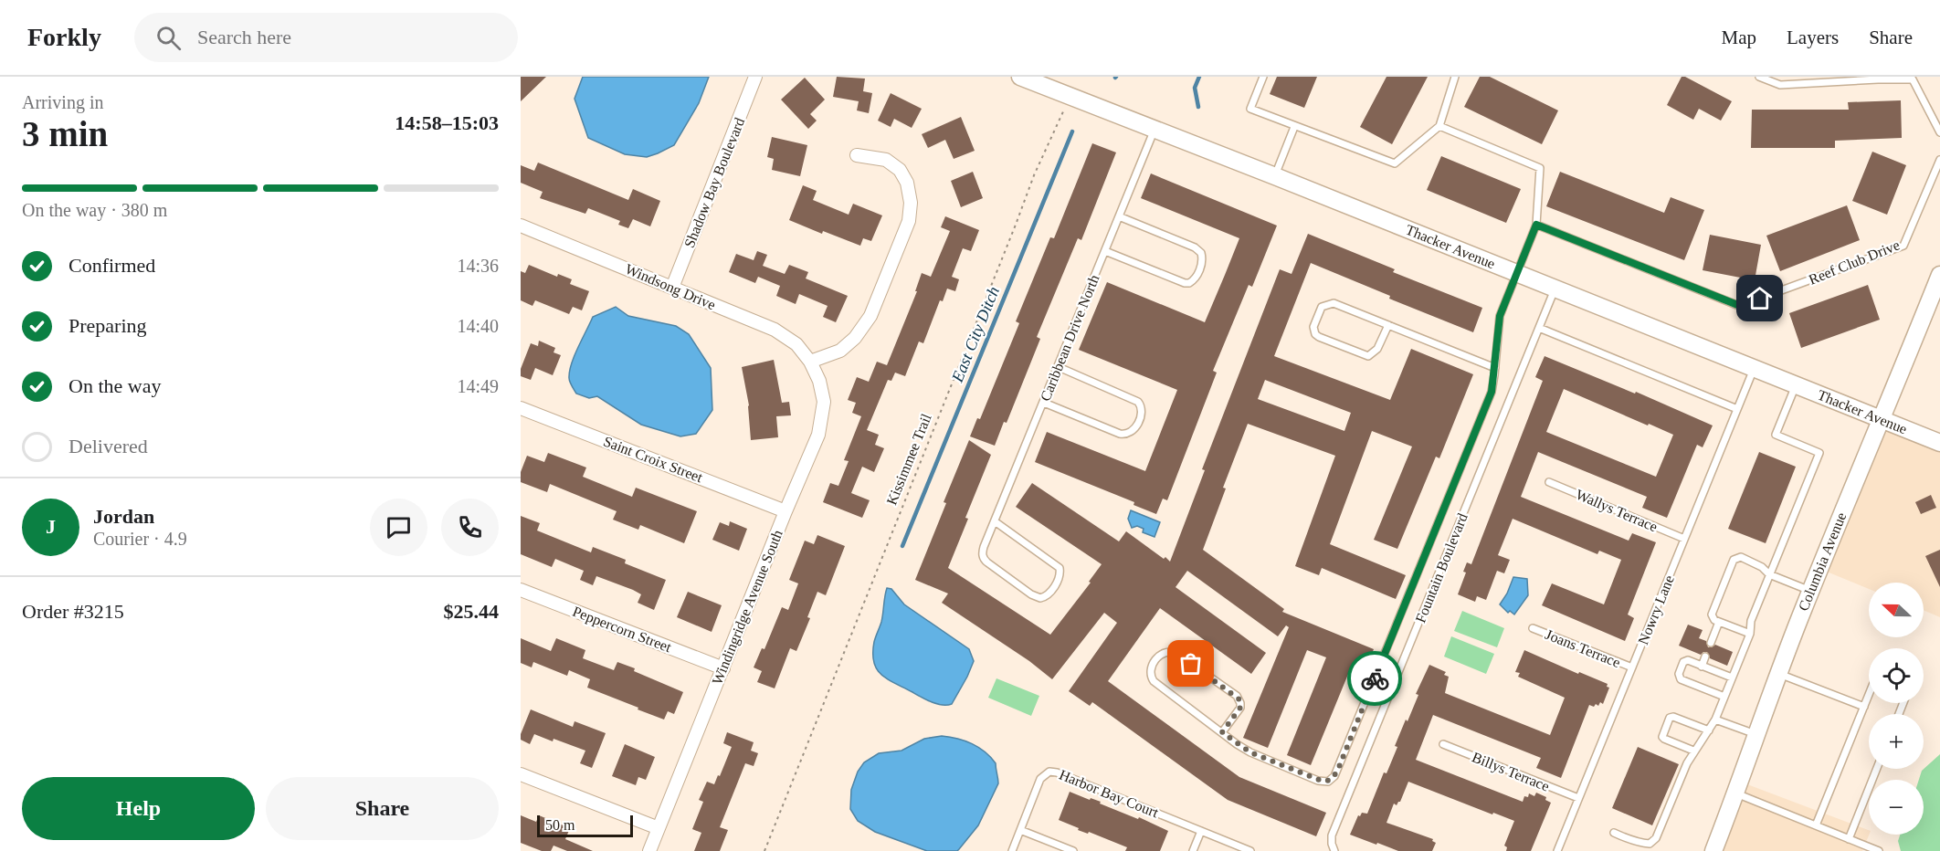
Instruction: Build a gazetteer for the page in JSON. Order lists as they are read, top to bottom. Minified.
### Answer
{"streets":{"street":["Shadow Bay Boulevard","Thacker Avenue","Windsong Drive","Saint Croix Street","Columbia Avenue","Windingridge Avenue South","Peppercorn Street"],"lane":["Reef Club Drive","Caribbean Drive North","Wallys Terrace","Fountain Boulevard","Nowry Lane","Joans Terrace","Billys Terrace","Harbor Bay Court"],"path":["Kissimmee Trail"]},"crossings":[["Shadow Bay Boulevard","Windsong Drive"],["Thacker Avenue","Caribbean Drive North"],["Thacker Avenue","Kissimmee Trail"],["Thacker Avenue","Columbia Avenue"],["Thacker Avenue","Fountain Boulevard"],["Thacker Avenue","Nowry Lane"],["Windsong Drive","Windingridge Avenue South"],["Saint Croix Street","Windingridge Avenue South"],["Wallys Terrace","Nowry Lane"],["Windingridge Avenue South","Peppercorn Street"],["Nowry Lane","Joans Terrace"],["Nowry Lane","Billys Terrace"]],"water":["East City Ditch"],"scale_bar":"50 m","north":"left","page":{"header":"Forkly","search":"Search here","nav":["Map","Layers","Share"],"heading":["3 min","Arriving in","14:58–15:03"],"panel":["Jordan","Courier · 4.9","Order #3215","$25.44"],"bar":"On the way · 380 m","list":[["Confirmed","14:36"],["Preparing","14:40"],["On the way","14:49"],"Delivered"],"round":"J","map_buttons":["+","−"],"buttons":["Help","Share"],"scale":"50 m"}}
